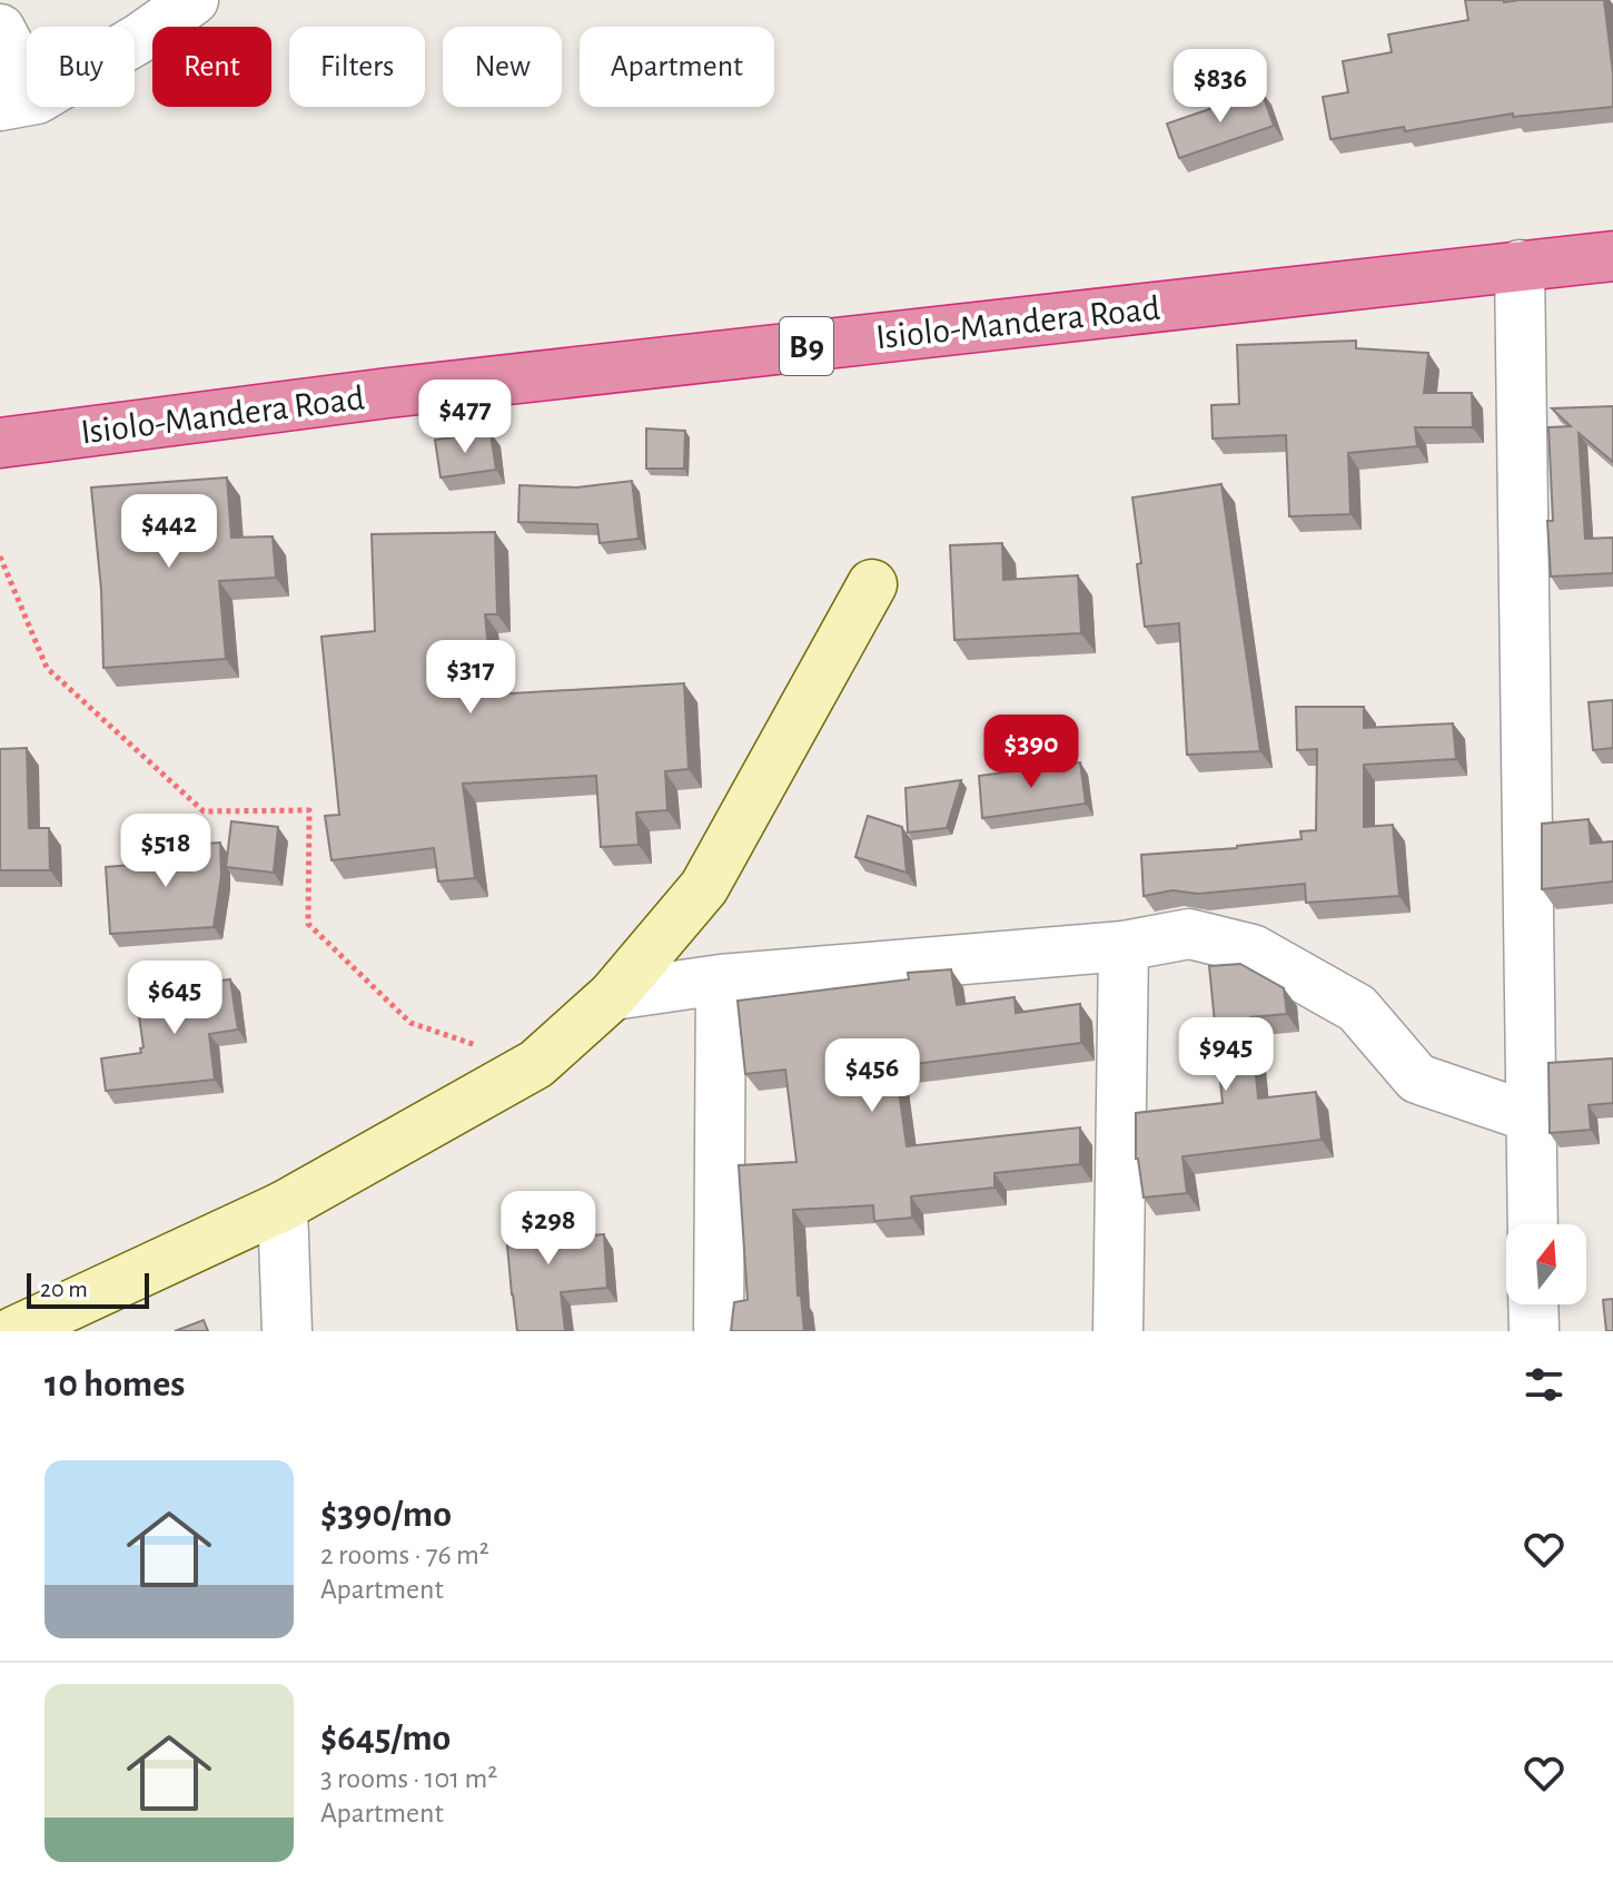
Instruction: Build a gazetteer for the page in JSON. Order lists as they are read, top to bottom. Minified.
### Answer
{"streets":{"highway":["Isiolo-Mandera Road","B9"]},"scale_bar":"20 m","north":"top","page":{"chip":["Buy","Rent","Filters","New","Apartment"],"price":["$836","$477","$442","$317","$390","$518","$645","$945","$456","$298"],"scale":"20 m","heading":"10 homes","list":[{"name":"$390/mo","note":"2 rooms · 76 m² · Apartment"},{"name":"$645/mo","note":"3 rooms · 101 m² · Apartment"}]}}
